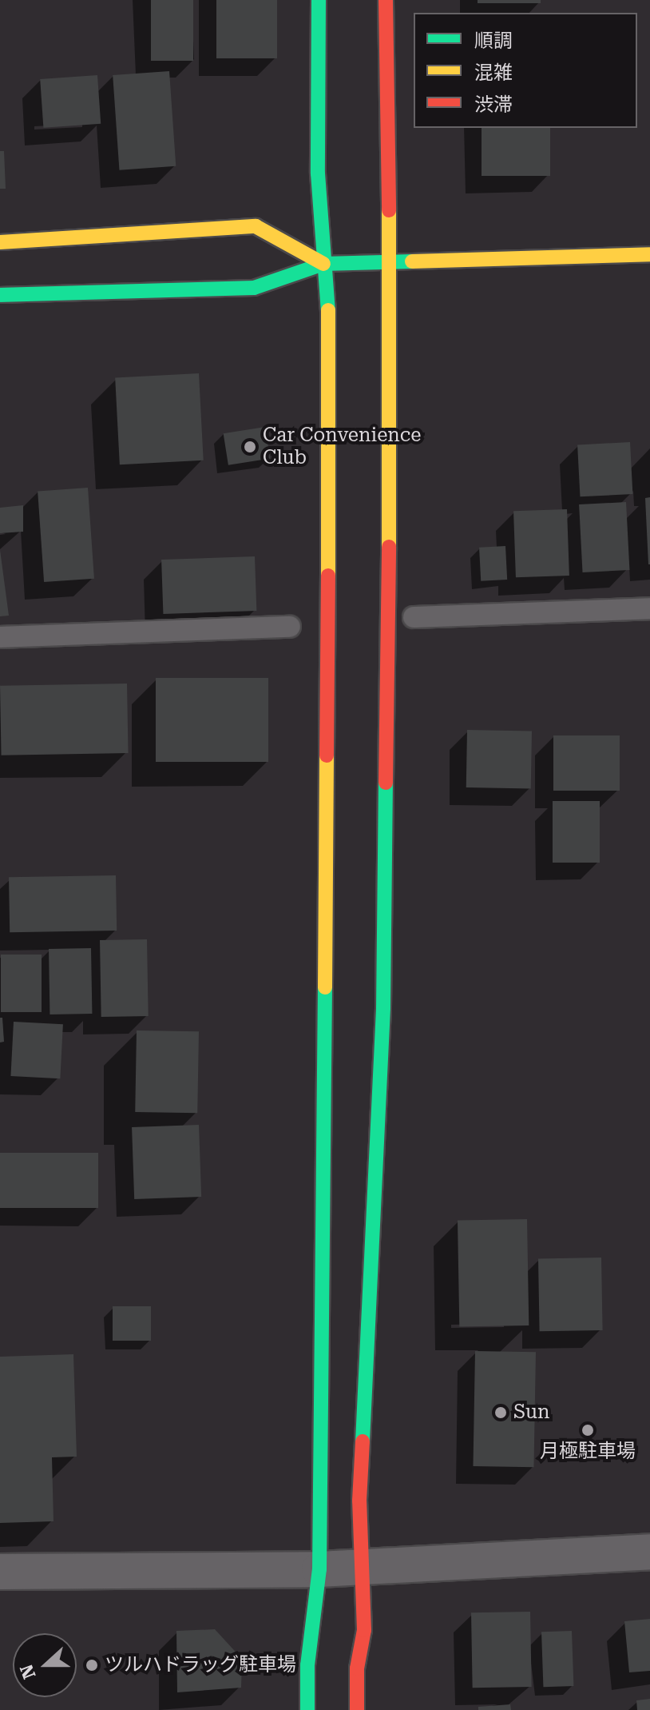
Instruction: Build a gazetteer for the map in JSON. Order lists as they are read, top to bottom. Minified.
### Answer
{"places":["Car Convenience Club","Sun","月極駐車場","ツルハドラッグ駐車場"],"legend":["順調","混雑","渋滞"],"north":"left"}
